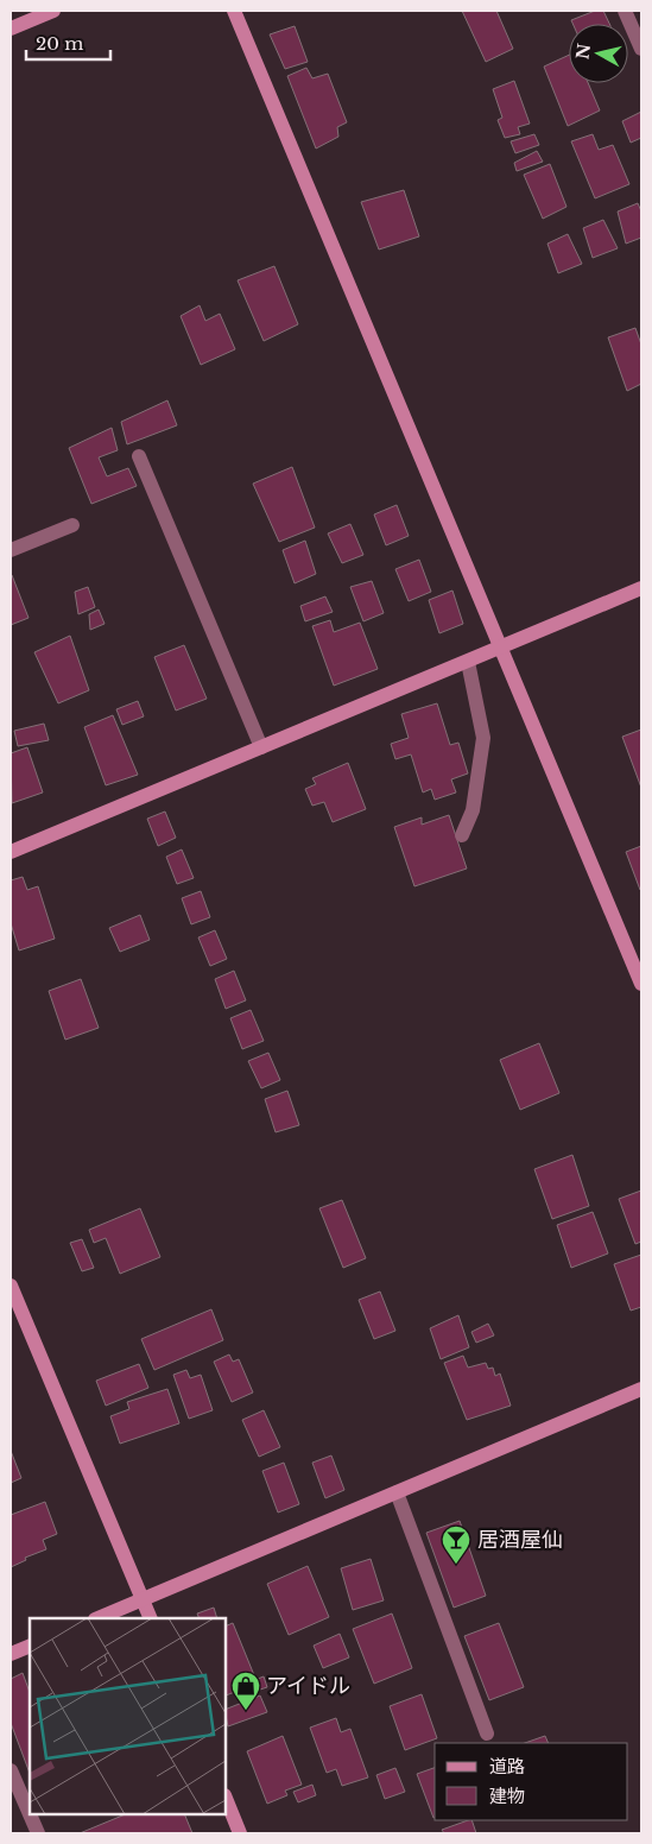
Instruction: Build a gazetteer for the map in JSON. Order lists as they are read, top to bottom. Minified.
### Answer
{"places":{"bar":["居酒屋仙"],"shop":["アイドル"]},"legend":["道路","建物"],"scale_bar":"20 m","north":"left"}
